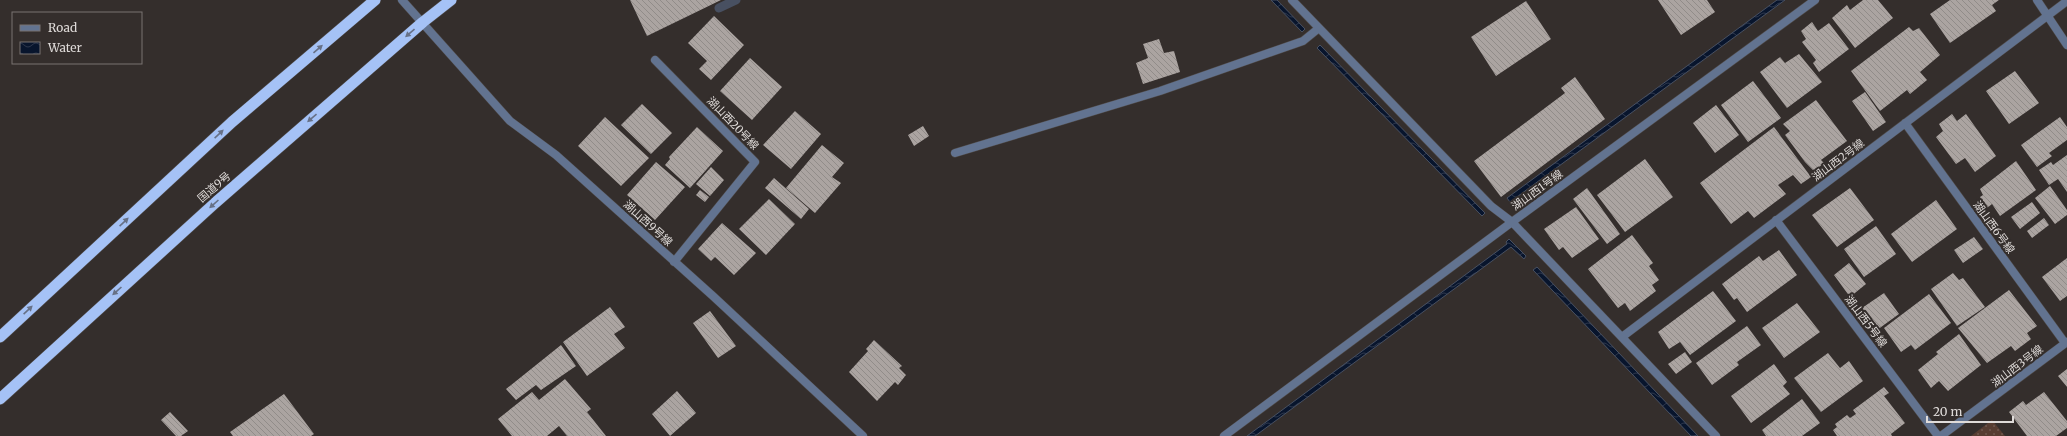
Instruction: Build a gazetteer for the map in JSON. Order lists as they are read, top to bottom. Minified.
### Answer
{"streets":{"highway":["国道9号"],"street":["湖山西20号線","湖山西2号線","湖山西1号線","湖山西9号線","湖山西6号線","湖山西5号線","湖山西3号線"]},"crossings":[["湖山西20号線","湖山西9号線"],["湖山西2号線","湖山西1号線"],["湖山西2号線","湖山西6号線"],["湖山西2号線","湖山西5号線"],["国道9号","湖山西9号線"],["湖山西6号線","湖山西3号線"]],"legend":["Road","Water"],"scale_bar":"20 m"}
